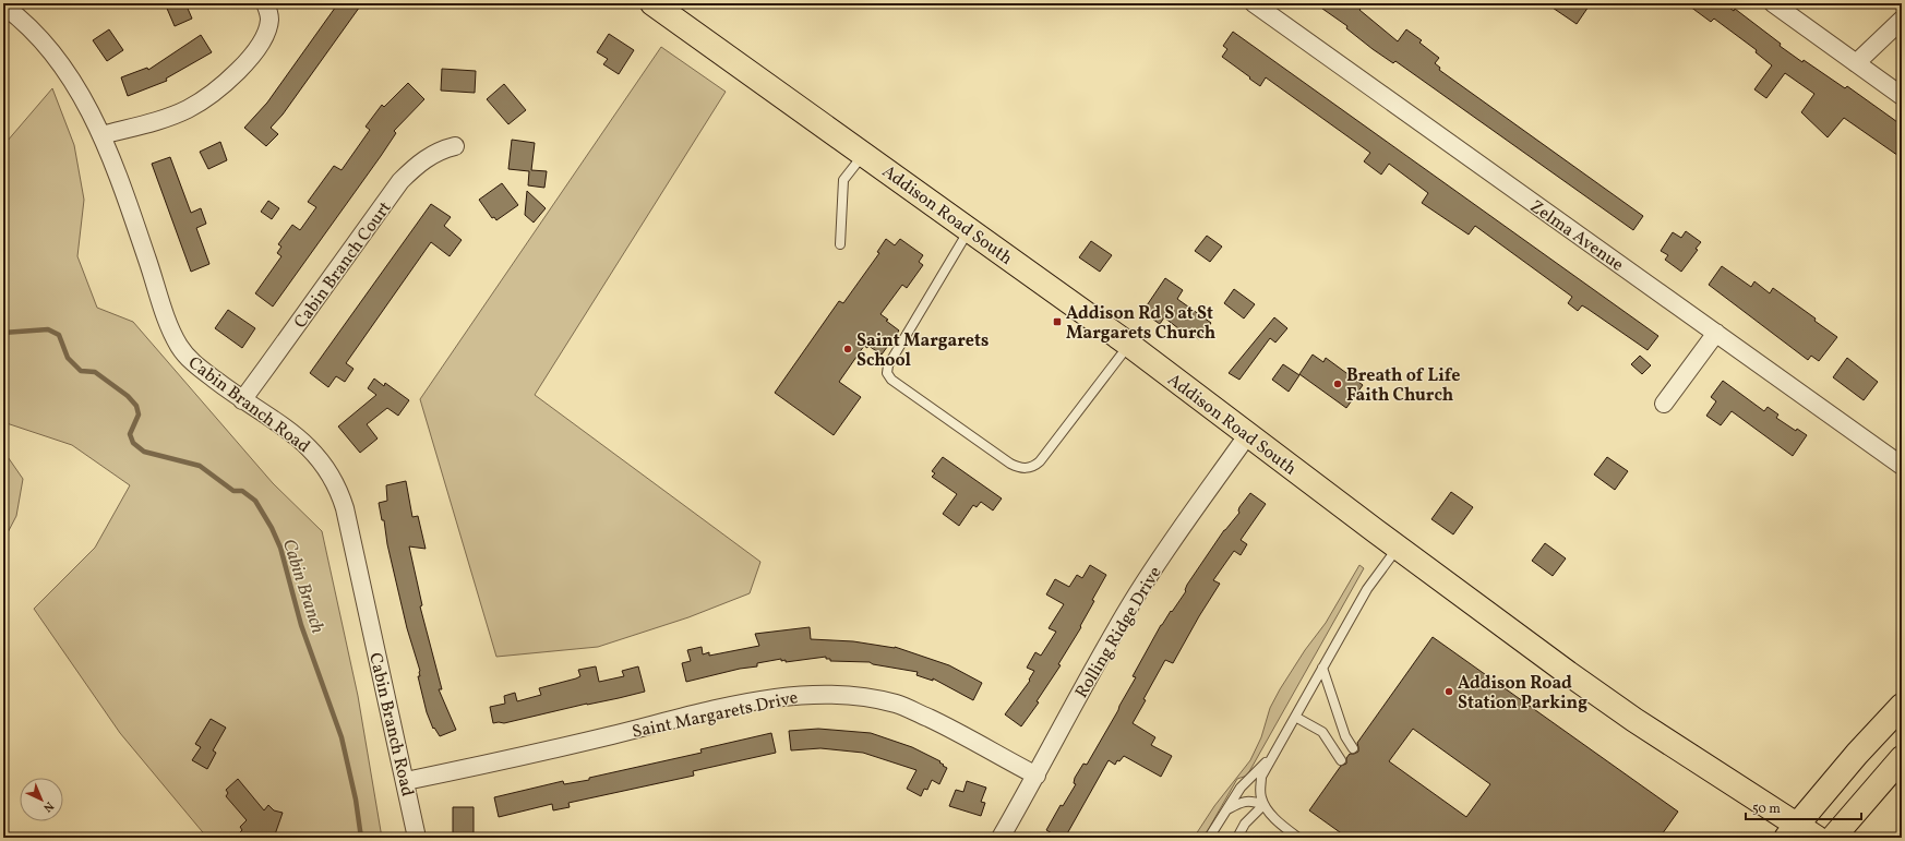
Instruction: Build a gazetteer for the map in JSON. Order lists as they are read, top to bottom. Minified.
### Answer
{"streets":{"main road":["Addison Road South"],"street":["Zelma Avenue","Cabin Branch Court","Cabin Branch Road","Rolling Ridge Drive","Saint Margarets Drive"]},"crossings":[["Addison Road South","Rolling Ridge Drive"],["Cabin Branch Court","Cabin Branch Road"],["Cabin Branch Road","Saint Margarets Drive"],["Rolling Ridge Drive","Saint Margarets Drive"]],"water":["Cabin Branch"],"places":{"transit":["Addison Rd S at St Margarets Church"],"other":["Saint Margarets School","Breath of Life Faith Church","Addison Road Station Parking"]},"scale_bar":"50 m","north":"bottom right"}
